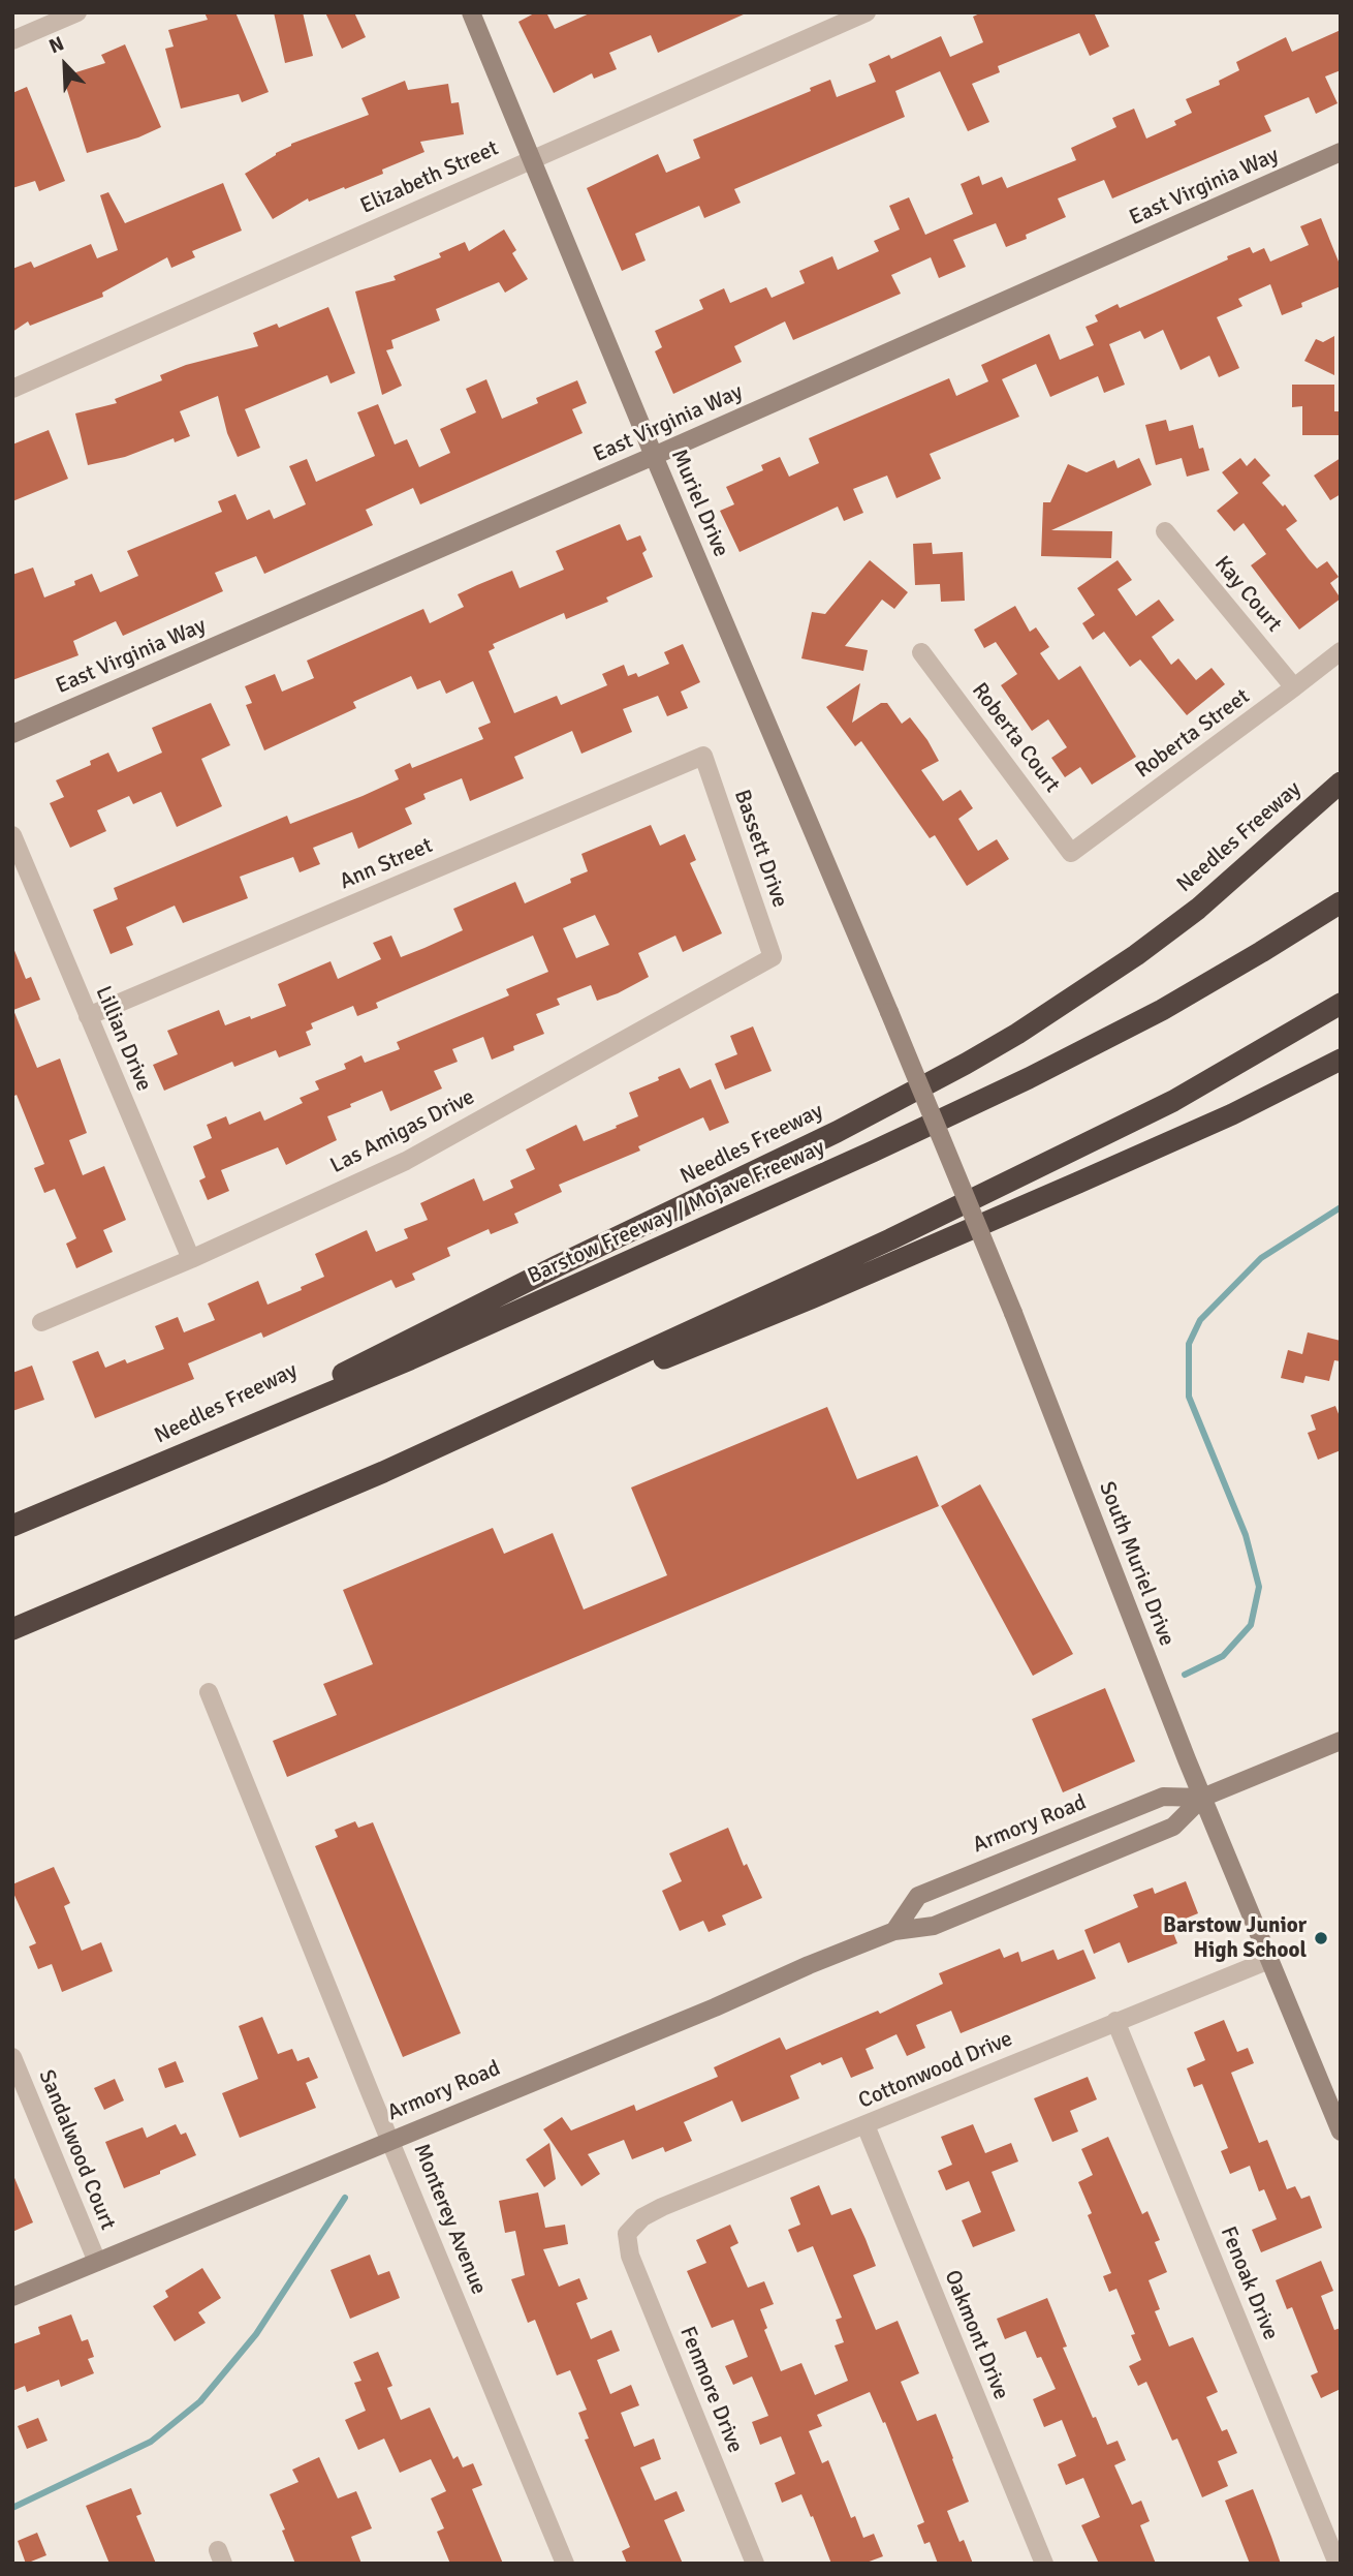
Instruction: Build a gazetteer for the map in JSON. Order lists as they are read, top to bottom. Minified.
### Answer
{"streets":{"highway":["Needles Freeway","Barstow Freeway / Mojave Freeway"],"street":["Elizabeth Street","East Virginia Way","Muriel Drive","Kay Court","Roberta Street","Roberta Court","Bassett Drive","Ann Street","Lillian Drive","Las Amigas Drive","South Muriel Drive","Armory Road","Cottonwood Drive","Sandalwood Court","Monterey Avenue","Fenoak Drive","Oakmont Drive","Fenmore Drive"]},"crossings":[["Elizabeth Street","Muriel Drive"],["East Virginia Way","Muriel Drive"],["Muriel Drive","South Muriel Drive"],["Kay Court","Roberta Street"],["Roberta Street","Roberta Court"],["Needles Freeway","Barstow Freeway / Mojave Freeway"],["Bassett Drive","Ann Street"],["Bassett Drive","Las Amigas Drive"],["Ann Street","Lillian Drive"],["Lillian Drive","Las Amigas Drive"],["South Muriel Drive","Armory Road"],["South Muriel Drive","Cottonwood Drive"],["Armory Road","Sandalwood Court"],["Armory Road","Monterey Avenue"],["Cottonwood Drive","Fenoak Drive"],["Cottonwood Drive","Oakmont Drive"],["Cottonwood Drive","Fenmore Drive"]],"places":["Barstow Junior High School"],"north":"top left"}
